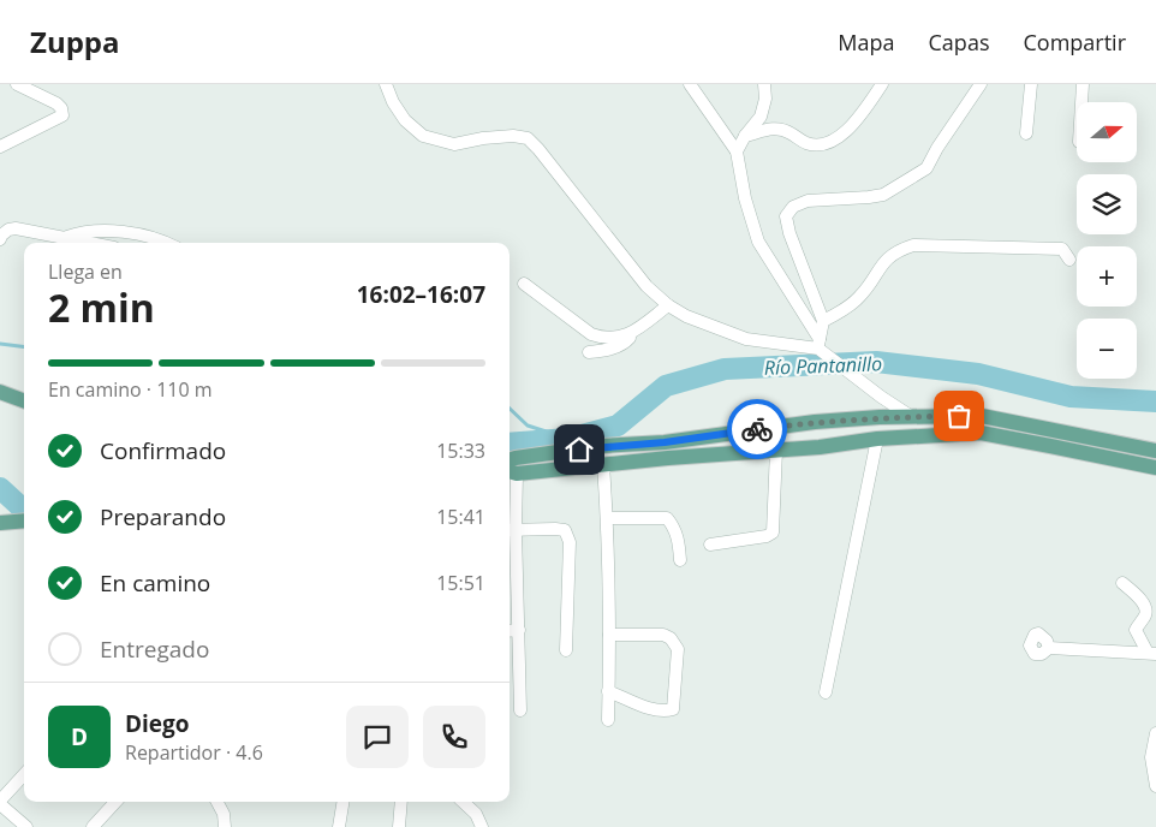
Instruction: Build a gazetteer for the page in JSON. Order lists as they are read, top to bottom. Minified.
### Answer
{"water":["Río Pantanillo"],"north":"right","page":{"header":"Zuppa","nav":["Mapa","Capas","Compartir"],"map_buttons":["+","−"],"heading":["2 min","Llega en","16:02–16:07"],"panel":["Diego","Repartidor · 4.6"],"bar":"En camino · 110 m","list":[["Confirmado","15:33"],["Preparando","15:41"],["En camino","15:51"],"Entregado"],"round":"D"}}
